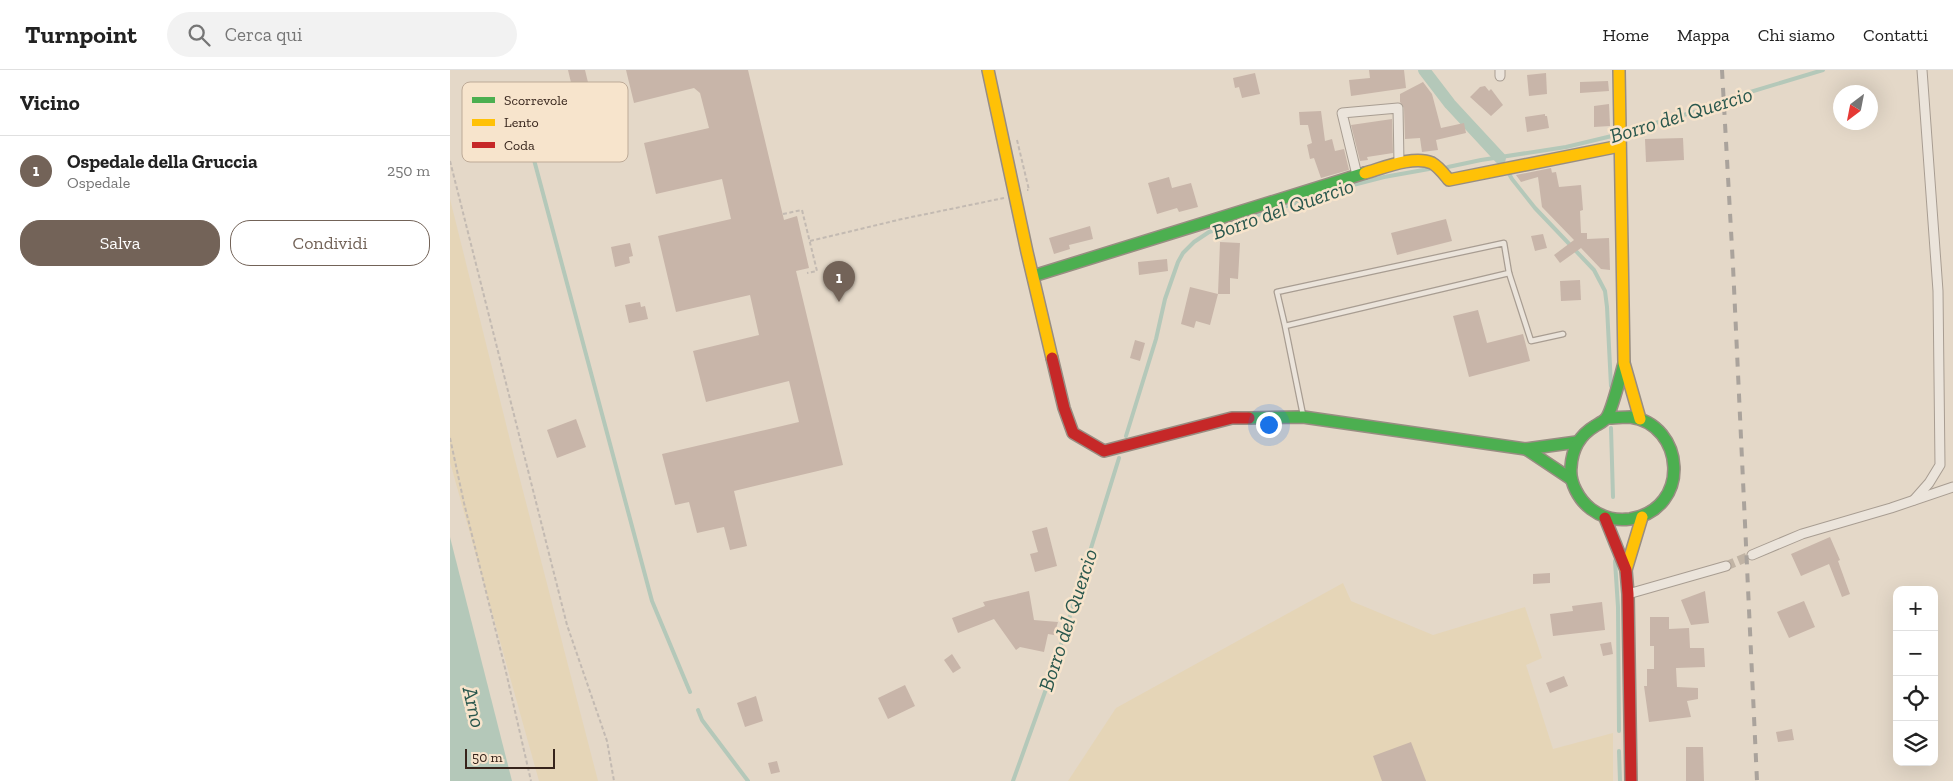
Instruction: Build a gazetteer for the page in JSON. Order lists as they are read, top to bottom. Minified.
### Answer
{"water":["Borro del Quercio","Arno"],"legend":["Scorrevole","Lento","Coda"],"scale_bar":"50 m","north":"bottom left","page":{"header":"Turnpoint","search":"Cerca qui","nav":["Home","Mappa","Chi siamo","Contatti"],"heading":"Vicino","list":[{"mark":"1","name":"Ospedale della Gruccia","note":"Ospedale","value":"250 m"}],"buttons":["Salva","Condividi"],"pins":"1","map_buttons":["+","−"],"scale":"50 m"}}
